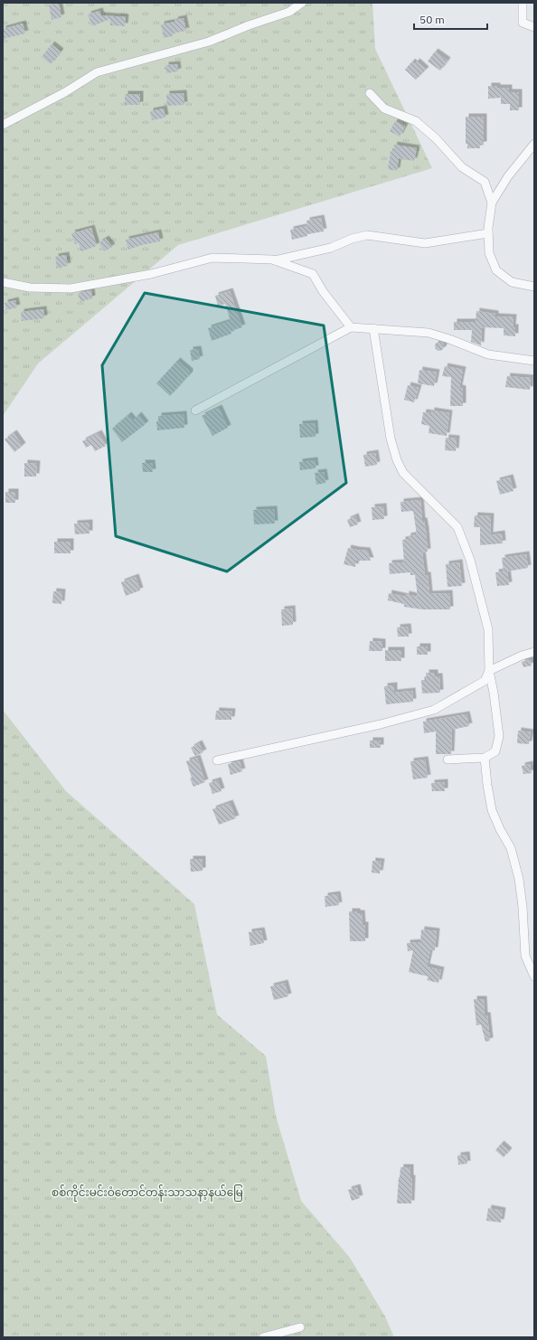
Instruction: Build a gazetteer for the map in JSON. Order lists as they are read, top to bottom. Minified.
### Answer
{"parks":["စစ်ကိုင်းမင်းဝံတောင်တန်းသာသနာ့နယ်မြေ"],"scale_bar":"50 m"}
